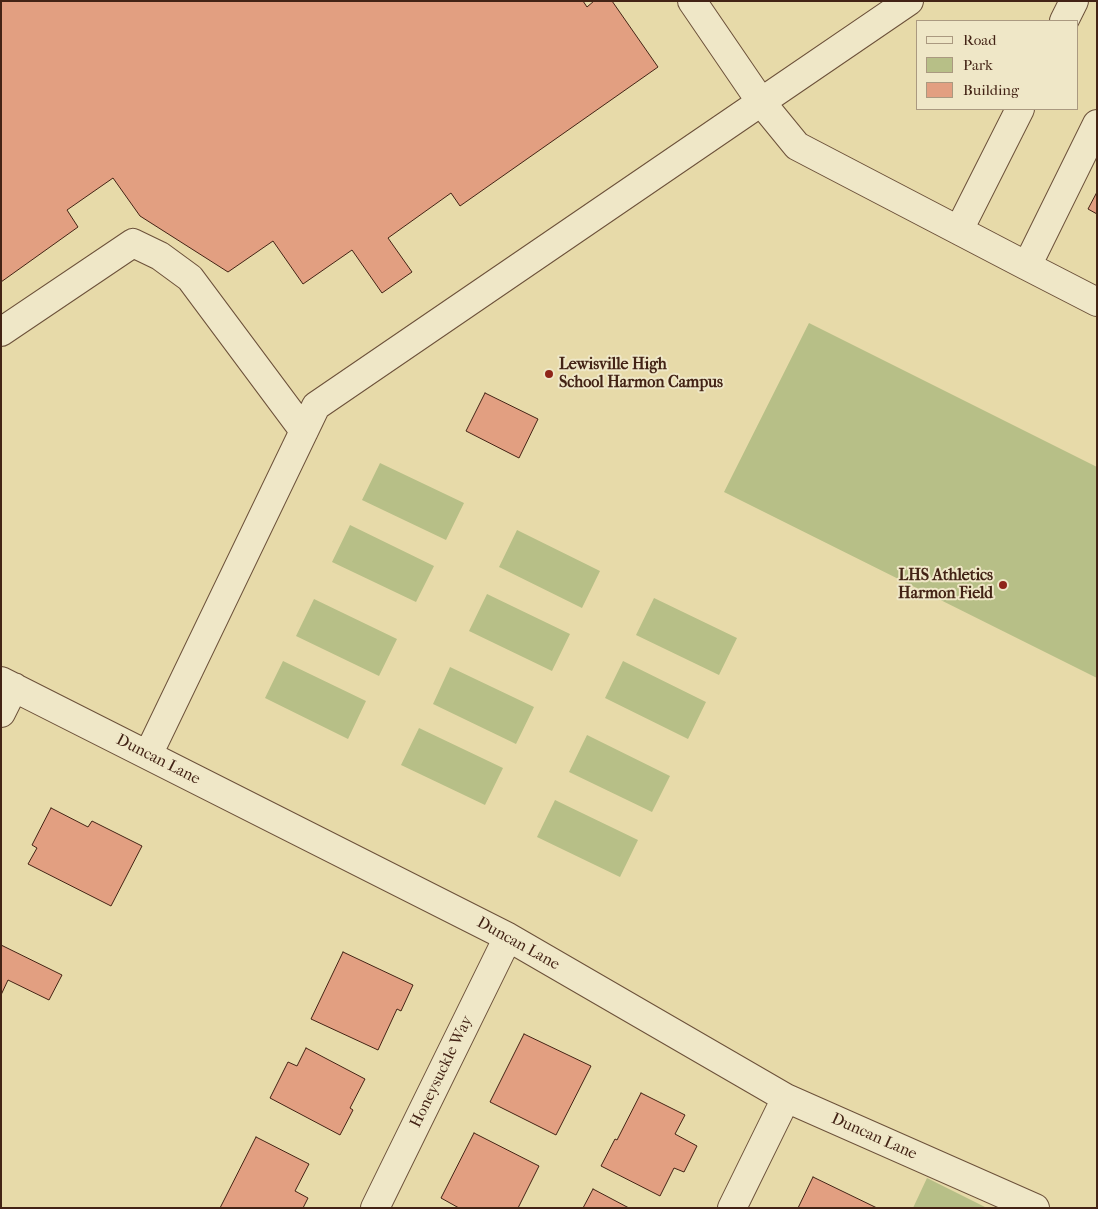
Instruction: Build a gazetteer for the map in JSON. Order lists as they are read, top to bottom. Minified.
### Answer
{"streets":{"street":["Duncan Lane","Honeysuckle Way"]},"crossings":[["Duncan Lane","Honeysuckle Way"]],"places":["Lewisville High School Harmon Campus","LHS Athletics Harmon Field"],"legend":["Road","Park","Building"]}
